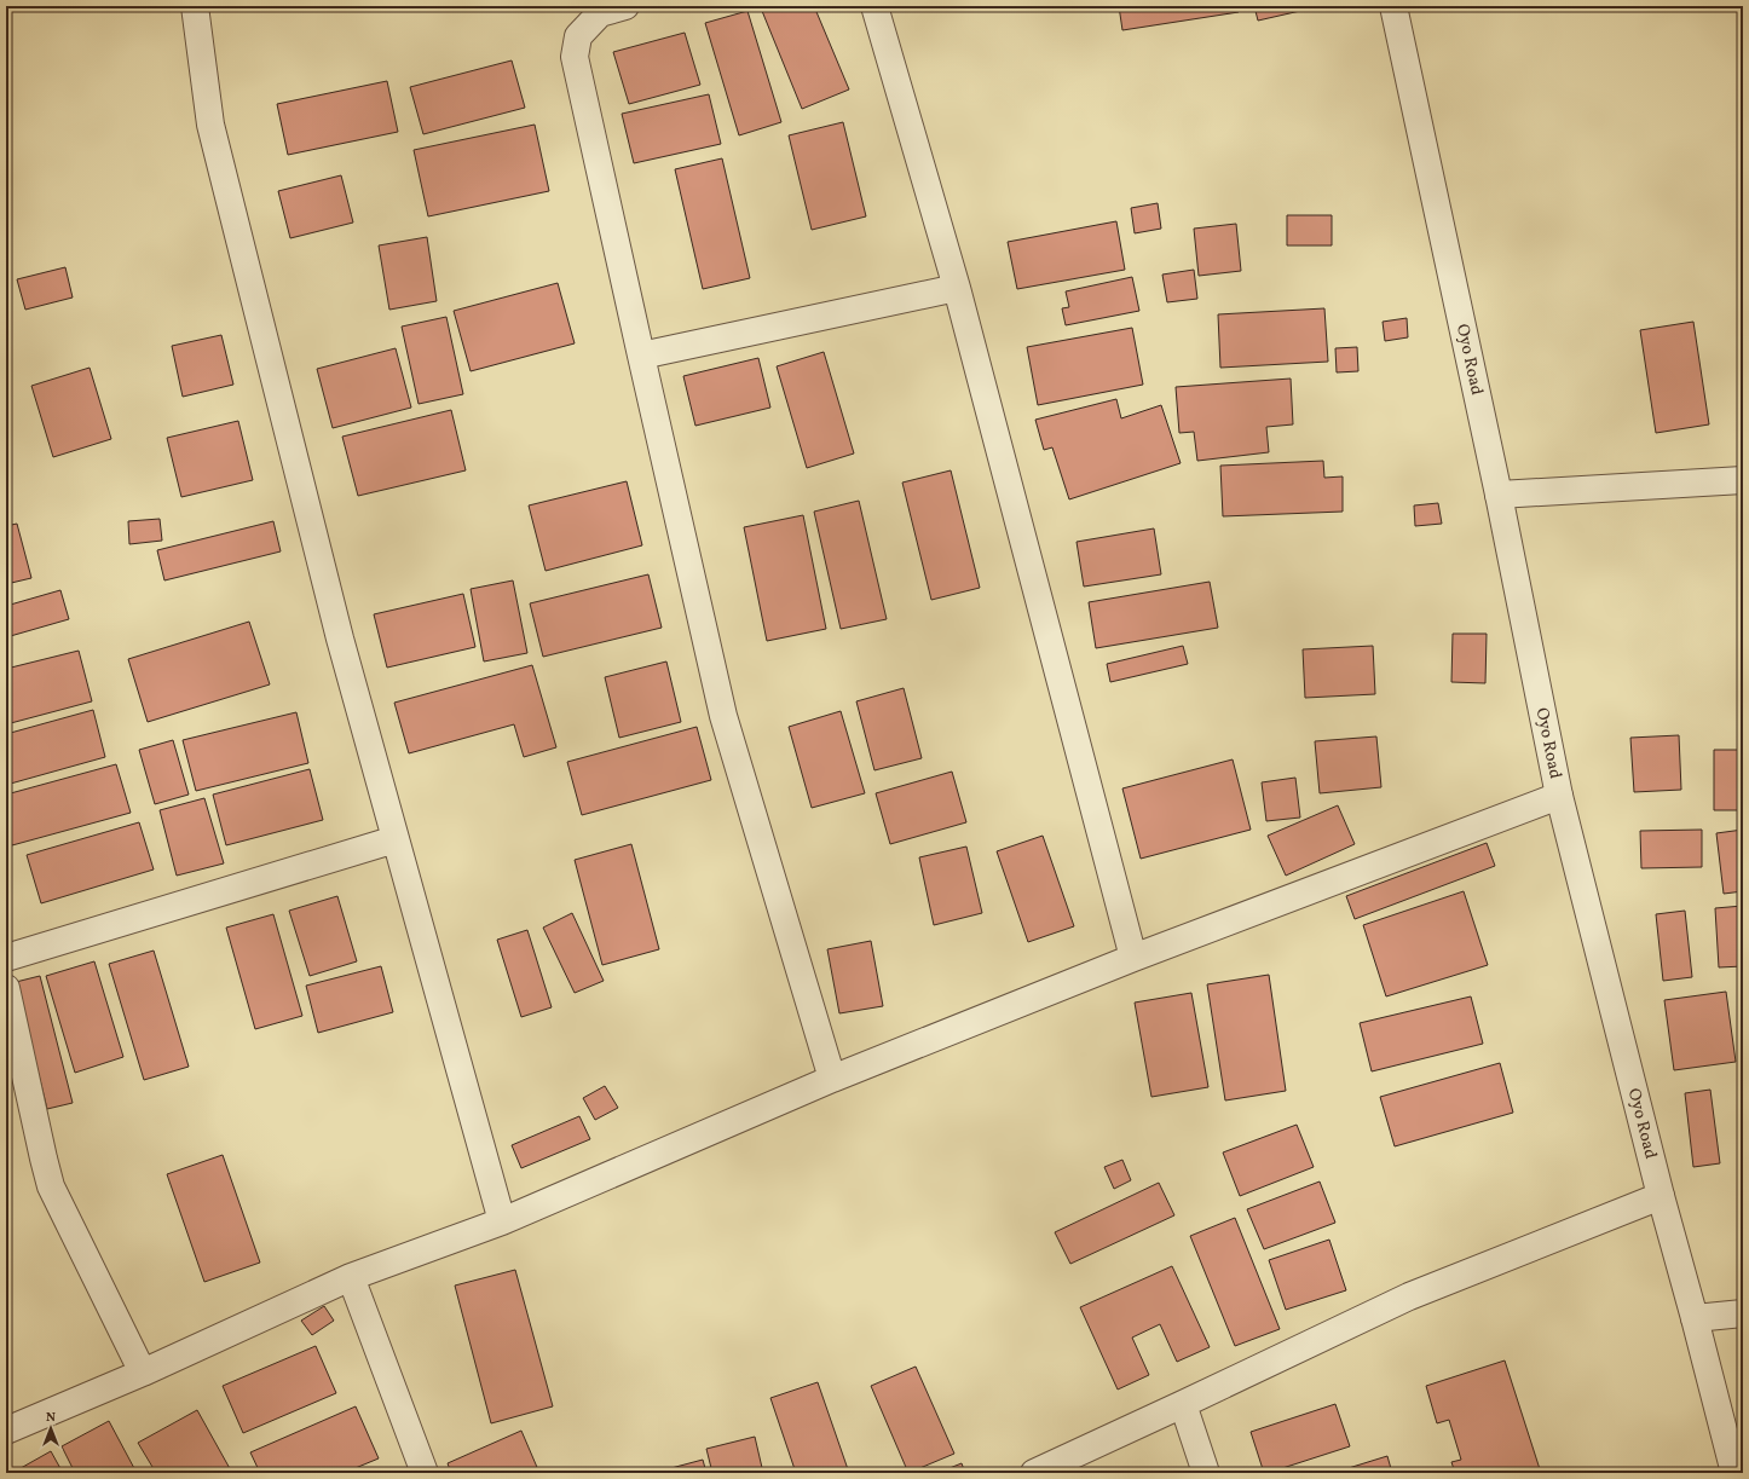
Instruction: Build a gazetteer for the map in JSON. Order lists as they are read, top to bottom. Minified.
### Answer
{"streets":{"street":["Oyo Road"]},"north":"top"}
